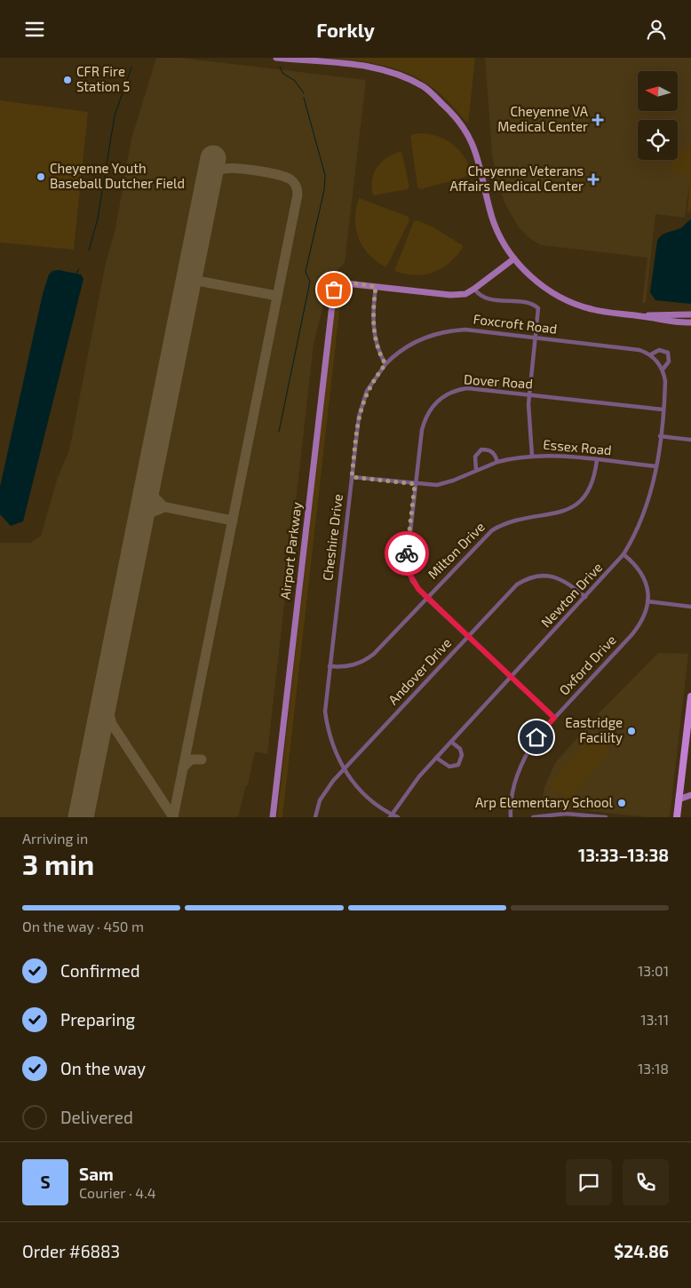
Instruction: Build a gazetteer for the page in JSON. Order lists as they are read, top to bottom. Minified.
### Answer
{"streets":{"street":["Foxcroft Road","Dover Road","Essex Road","Cheshire Drive","Airport Parkway","Milton Drive","Newton Drive","Oxford Drive","Andover Drive"]},"crossings":[["Foxcroft Road","Dover Road"],["Foxcroft Road","Cheshire Drive"],["Foxcroft Road","Newton Drive"],["Dover Road","Essex Road"],["Dover Road","Milton Drive"],["Dover Road","Newton Drive"],["Dover Road","Oxford Drive"],["Dover Road","Andover Drive"],["Essex Road","Cheshire Drive"],["Essex Road","Milton Drive"],["Essex Road","Newton Drive"],["Cheshire Drive","Milton Drive"],["Cheshire Drive","Newton Drive"],["Cheshire Drive","Andover Drive"],["Newton Drive","Andover Drive"]],"places":{"other":["CFR Fire Station 5","Cheyenne Youth Baseball Dutcher Field","Eastridge Facility","Arp Elementary School"],"health":["Cheyenne VA Medical Center","Cheyenne Veterans Affairs Medical Center"]},"north":"left","page":{"header":"Forkly","heading":["3 min","Arriving in","13:33–13:38"],"panel":["Sam","Courier · 4.4","Order #6883","$24.86"],"bar":"On the way · 450 m","list":[["Confirmed","13:01"],["Preparing","13:11"],["On the way","13:18"],"Delivered"],"round":"S"}}
